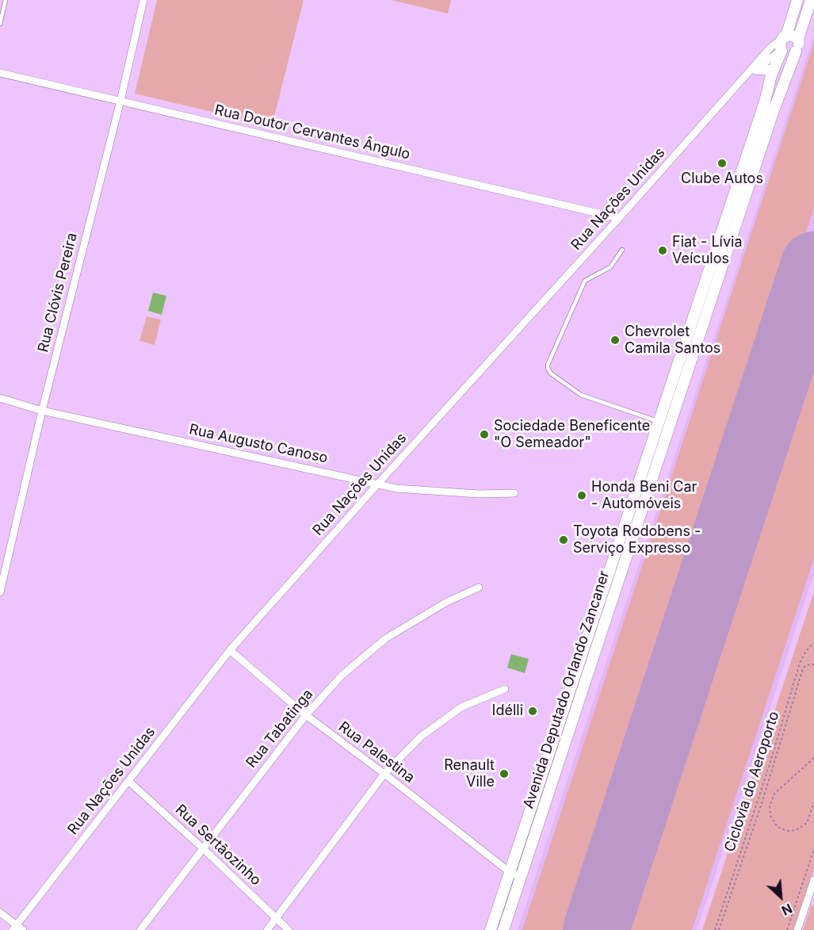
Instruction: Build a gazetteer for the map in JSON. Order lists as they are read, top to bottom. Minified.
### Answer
{"streets":{"main road":["Avenida Deputado Orlando Zancaner"],"street":["Rua Doutor Cervantes Ângulo","Rua Nações Unidas","Rua Clóvis Pereira","Rua Augusto Canoso","Rua Tabatinga","Rua Palestina","Rua Sertãozinho"],"path":["Ciclovia do Aeroporto"]},"crossings":[["Rua Doutor Cervantes Ângulo","Rua Nações Unidas"],["Rua Doutor Cervantes Ângulo","Rua Clóvis Pereira"],["Rua Nações Unidas","Rua Augusto Canoso"],["Rua Nações Unidas","Avenida Deputado Orlando Zancaner"],["Rua Nações Unidas","Rua Palestina"],["Rua Nações Unidas","Rua Sertãozinho"],["Rua Clóvis Pereira","Rua Augusto Canoso"],["Avenida Deputado Orlando Zancaner","Rua Palestina"],["Rua Tabatinga","Rua Palestina"],["Rua Tabatinga","Rua Sertãozinho"]],"places":["Clube Autos","Fiat - Lívia Veículos","Chevrolet Camila Santos","Sociedade Beneficente \"O Semeador\"","Honda Beni Car - Automóveis","Toyota Rodobens - Serviço Expresso","Idélli","Renault Ville"],"north":"bottom right"}
